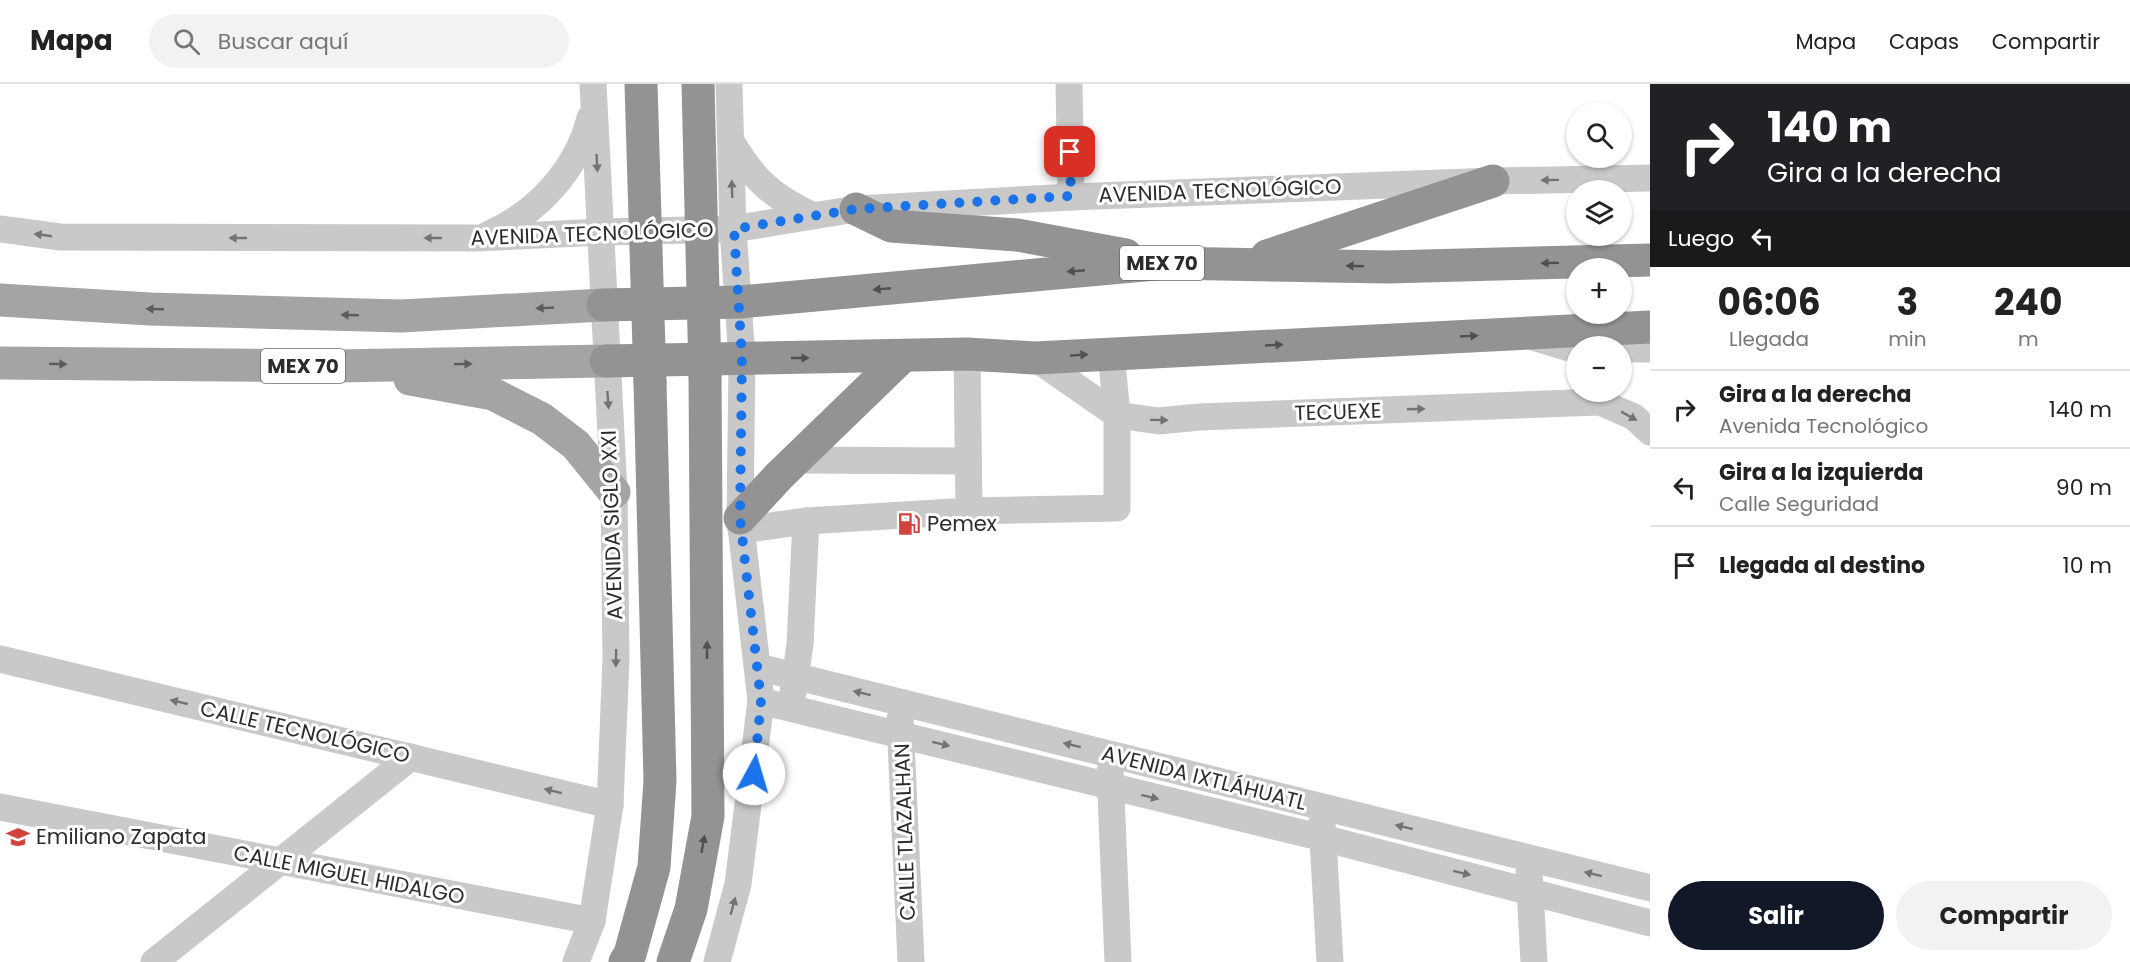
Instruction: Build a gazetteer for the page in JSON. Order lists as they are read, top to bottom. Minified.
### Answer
{"streets":{"highway":["MEX 70","AVENIDA SIGLO XXI"],"street":["AVENIDA TECNOLÓGICO","TECUEXE","CALLE TECNOLÓGICO","AVENIDA IXTLÁHUATL","CALLE TLAZALHAN","CALLE MIGUEL HIDALGO"]},"crossings":[["AVENIDA TECNOLÓGICO","AVENIDA SIGLO XXI"],["MEX 70","TECUEXE"],["MEX 70","AVENIDA SIGLO XXI"],["AVENIDA SIGLO XXI","CALLE TECNOLÓGICO"],["AVENIDA SIGLO XXI","CALLE MIGUEL HIDALGO"],["AVENIDA IXTLÁHUATL","CALLE TLAZALHAN"]],"one_way":["AVENIDA TECNOLÓGICO","TECUEXE","CALLE TECNOLÓGICO"],"places":{"fuel station":["Pemex"],"school or university":["Emiliano Zapata"]},"page":{"header":"Mapa","search":"Buscar aquí","nav":["Mapa","Capas","Compartir"],"turn":["140 m","Gira a la derecha"],"map_buttons":["+","−"],"then":"Luego","eta":["06:06","Llegada","3","min","240","m"],"list":[{"name":"Gira a la derecha","note":"Avenida Tecnológico","value":"140 m"},{"name":"Gira a la izquierda","note":"Calle Seguridad","value":"90 m"},{"name":"Llegada al destino","value":"10 m"}],"buttons":["Salir","Compartir"]}}
